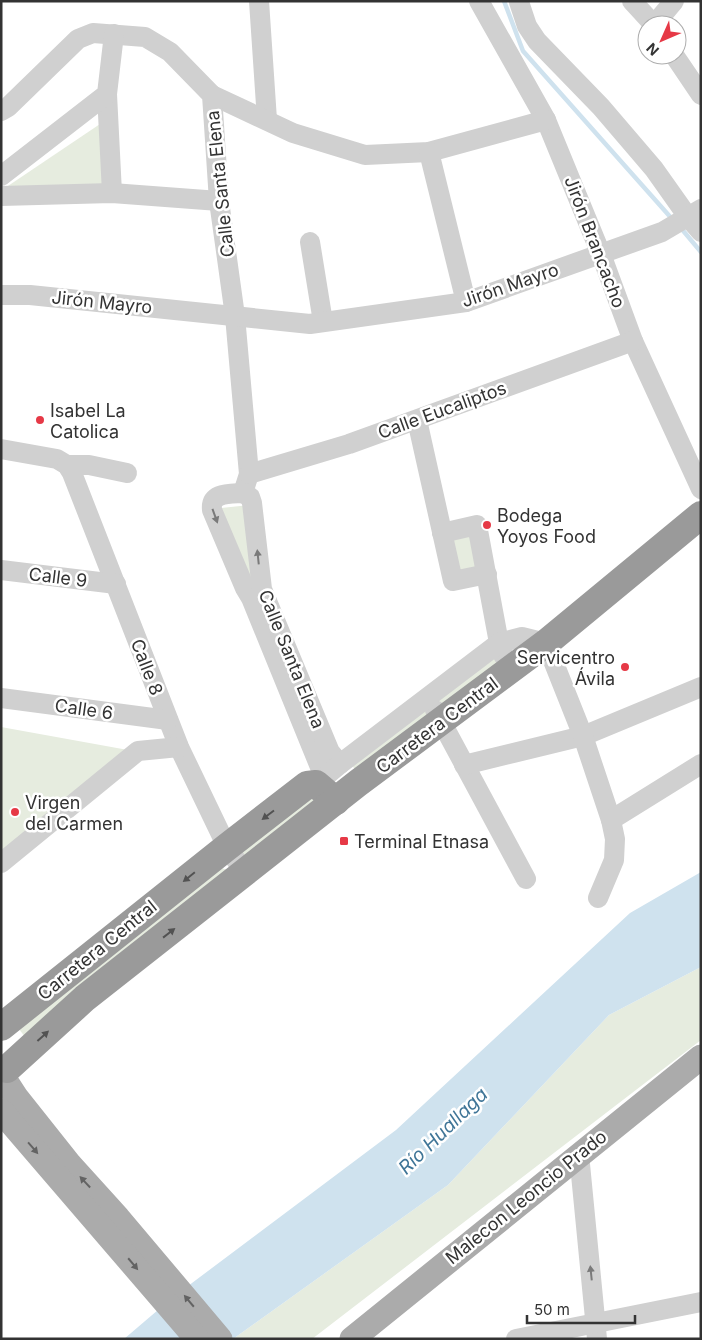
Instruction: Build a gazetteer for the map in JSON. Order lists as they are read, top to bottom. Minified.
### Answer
{"streets":{"highway":["Carretera Central"],"main road":["Malecon Leoncio Prado"],"street":["Calle Santa Elena","Jirón Brancacho","Jirón Mayro","Calle Eucaliptos","Calle 9","Calle 8","Calle 6"]},"crossings":[["Calle Santa Elena","Jirón Mayro"],["Calle Santa Elena","Calle Eucaliptos"],["Jirón Brancacho","Jirón Mayro"],["Jirón Brancacho","Calle Eucaliptos"],["Calle Eucaliptos","Carretera Central"],["Calle 9","Calle 8"],["Calle 8","Calle 6"],["Calle 8","Carretera Central"]],"one_way":["Calle Eucaliptos"],"water":["Río Huallaga"],"places":{"other":["Isabel La Catolica","Bodega Yoyos Food","Servicentro Ávila","Virgen del Carmen"],"transit":["Terminal Etnasa"]},"scale_bar":"50 m","north":"bottom left"}
